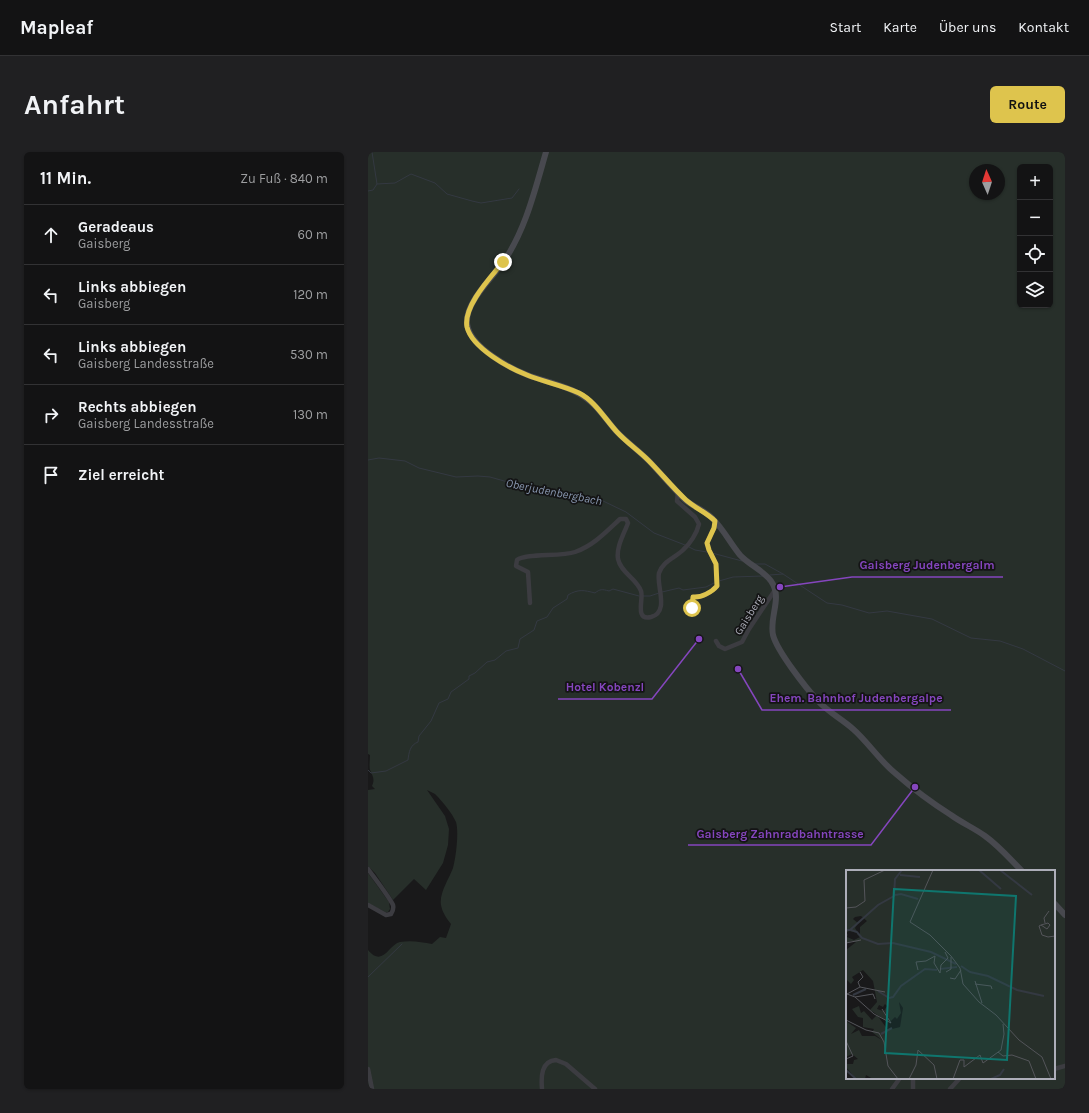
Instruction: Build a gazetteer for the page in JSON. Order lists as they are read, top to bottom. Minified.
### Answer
{"streets":{"street":["Gaisberg"]},"water":["Oberjudenbergbach"],"places":["Gaisberg Judenbergalm","Hotel Kobenzl","Ehem. Bahnhof Judenbergalpe","Gaisberg Zahnradbahntrasse"],"north":"top","page":{"header":"Mapleaf","nav":["Start","Karte","Über uns","Kontakt"],"buttons":"Route","title":"Anfahrt","heading":["11 Min.","Zu Fuß · 840 m"],"map_buttons":["+","−"],"list":[["Geradeaus","Gaisberg","60 m"],["Links abbiegen","Gaisberg","120 m"],["Links abbiegen","Gaisberg Landesstraße","530 m"],["Rechts abbiegen","Gaisberg Landesstraße","130 m"],"Ziel erreicht"]}}
